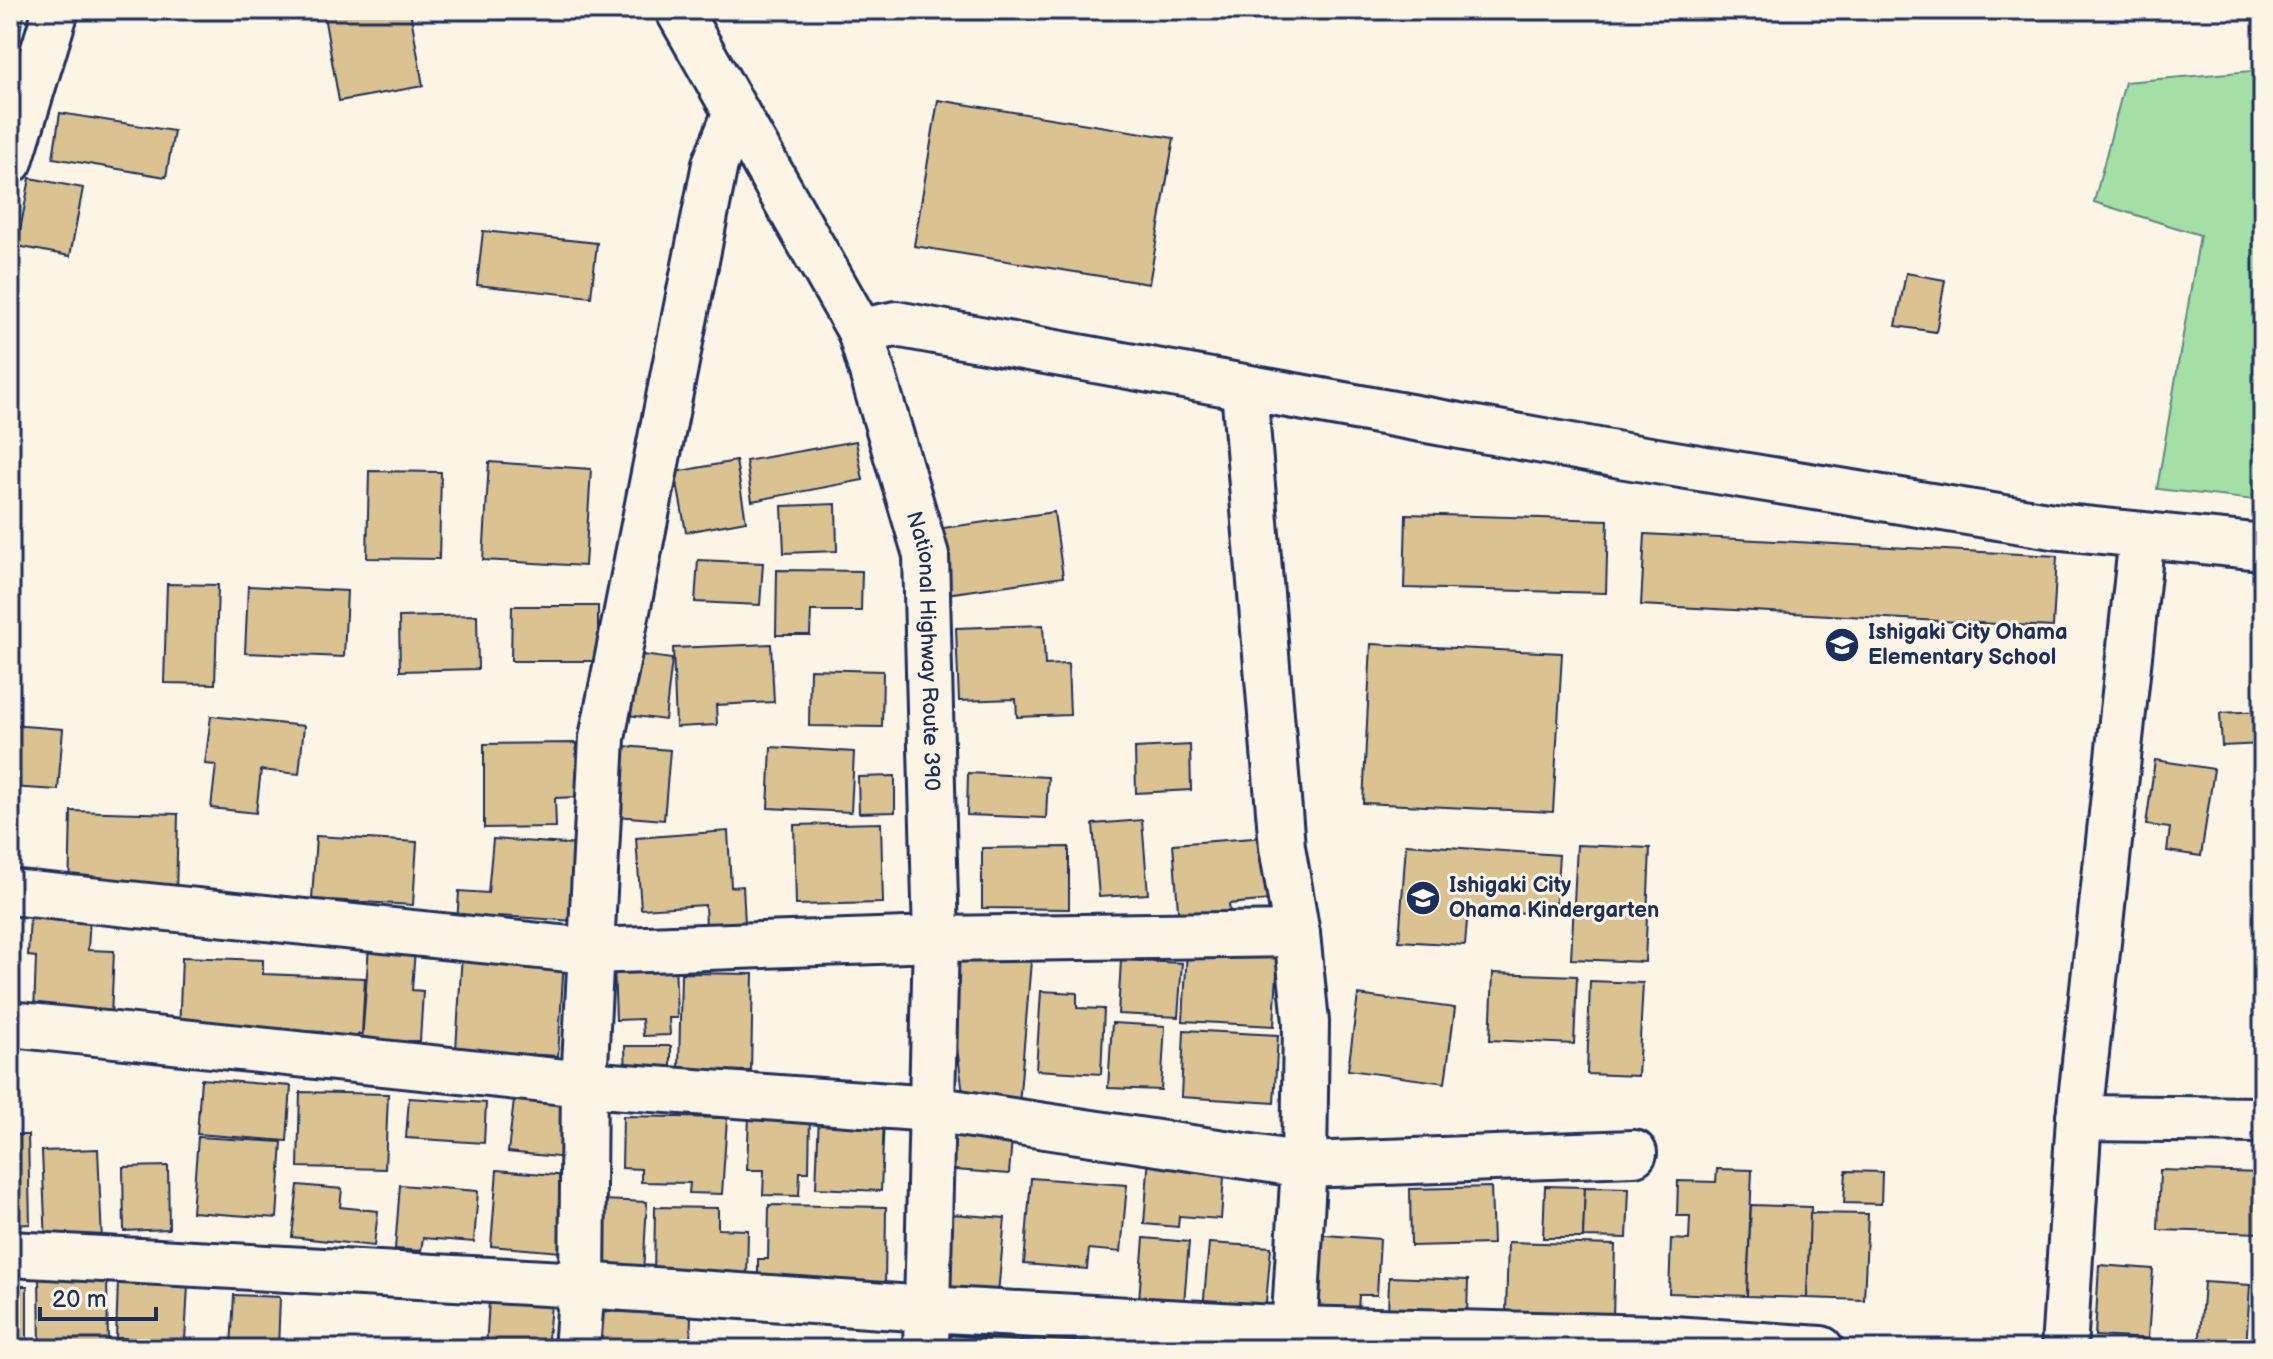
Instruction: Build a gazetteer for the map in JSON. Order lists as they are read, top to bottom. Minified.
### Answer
{"streets":{"main road":["National Highway Route 390"]},"places":{"school or university":["Ishigaki City Ohama Elementary School","Ishigaki City Ohama Kindergarten"]},"scale_bar":"20 m"}
